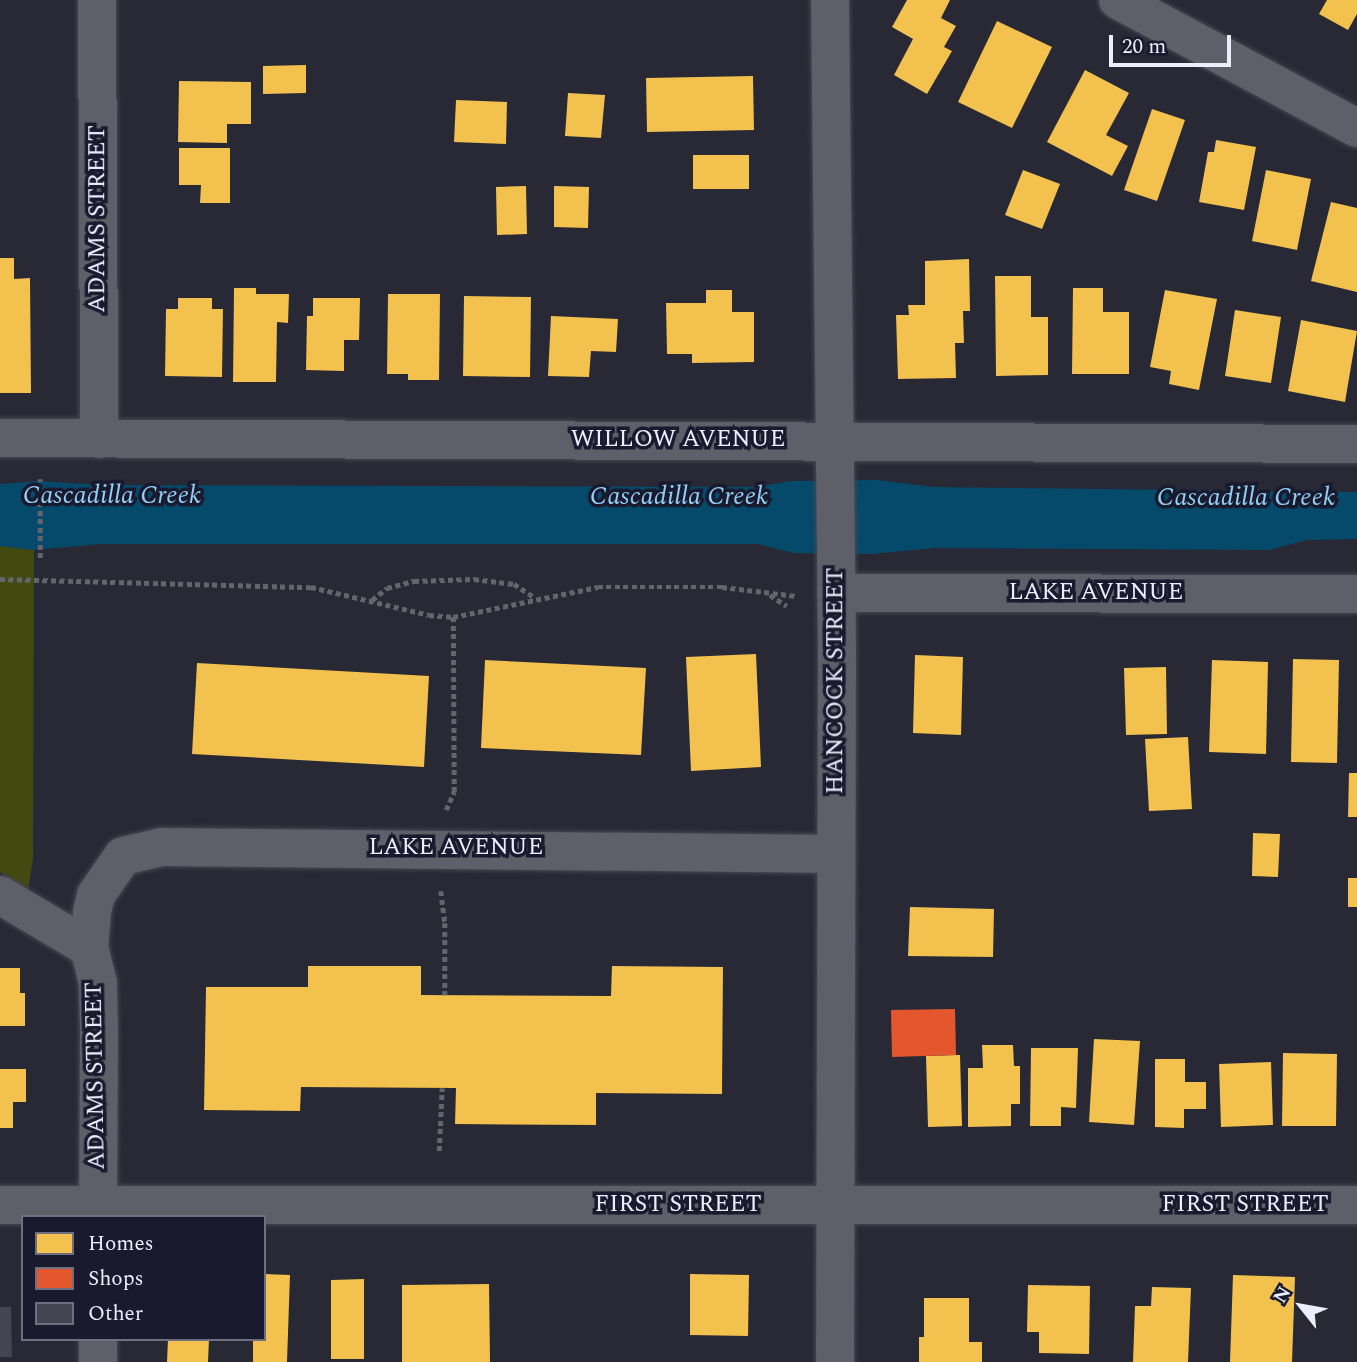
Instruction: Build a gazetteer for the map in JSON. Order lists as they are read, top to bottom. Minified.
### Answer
{"streets":{"street":["ADAMS STREET","WILLOW AVENUE","LAKE AVENUE","HANCOCK STREET","FIRST STREET"]},"crossings":[["ADAMS STREET","WILLOW AVENUE"],["ADAMS STREET","LAKE AVENUE"],["ADAMS STREET","FIRST STREET"],["WILLOW AVENUE","HANCOCK STREET"],["LAKE AVENUE","HANCOCK STREET"],["HANCOCK STREET","FIRST STREET"]],"water":["Cascadilla Creek"],"legend":["Homes","Shops","Other"],"scale_bar":"20 m","north":"top left"}
